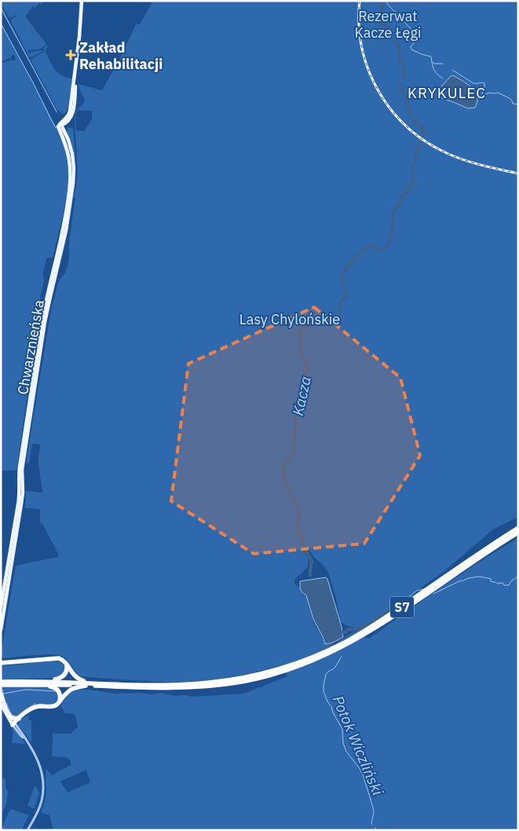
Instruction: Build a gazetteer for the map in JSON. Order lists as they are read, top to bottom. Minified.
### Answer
{"streets":{"highway":["S7"],"main road":["Chwarznieńska"]},"districts":["KRYKULEC"],"water":["Kacza","Potok Wiczliński"],"parks":["Rezerwat Kacze Łęgi","Lasy Chylońskie"],"places":{"health":["Zakład Rehabilitacji"]}}
